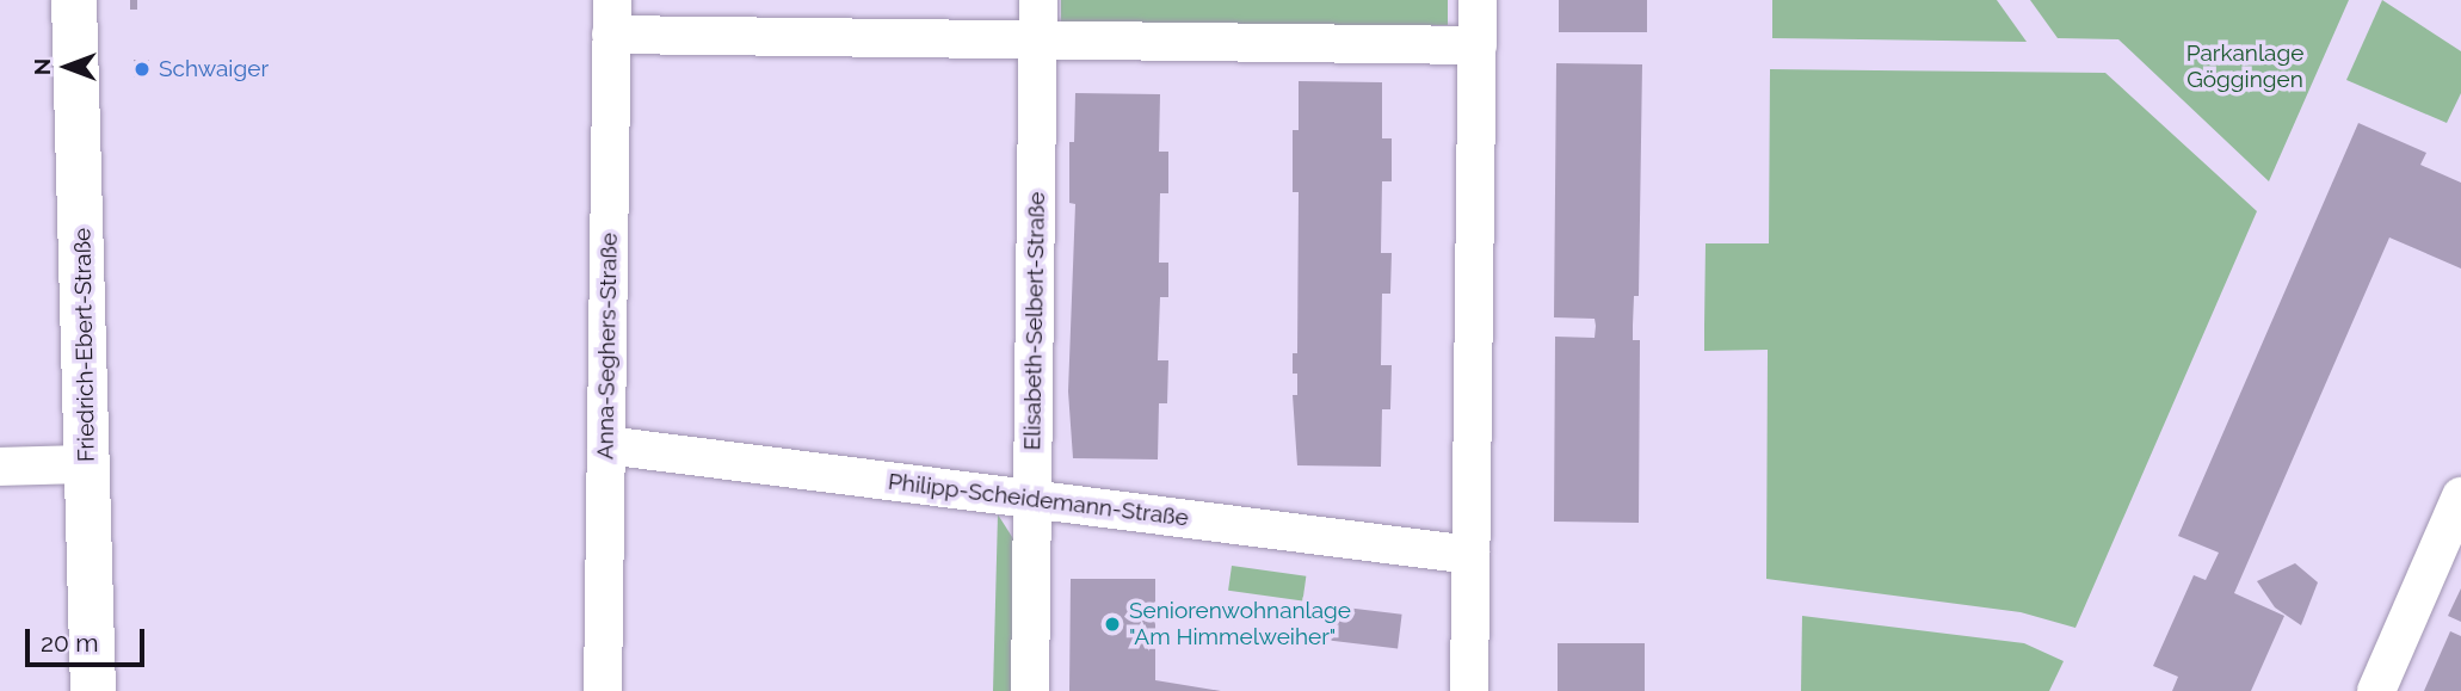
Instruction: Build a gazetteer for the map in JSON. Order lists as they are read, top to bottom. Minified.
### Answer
{"streets":{"street":["Elisabeth-Selbert-Straße","Friedrich-Ebert-Straße","Anna-Seghers-Straße","Philipp-Scheidemann-Straße"]},"crossings":[["Elisabeth-Selbert-Straße","Philipp-Scheidemann-Straße"],["Anna-Seghers-Straße","Philipp-Scheidemann-Straße"]],"parks":["Parkanlage Göggingen"],"places":["Schwaiger","Seniorenwohnanlage \"Am Himmelweiher\""],"scale_bar":"20 m","north":"left"}
